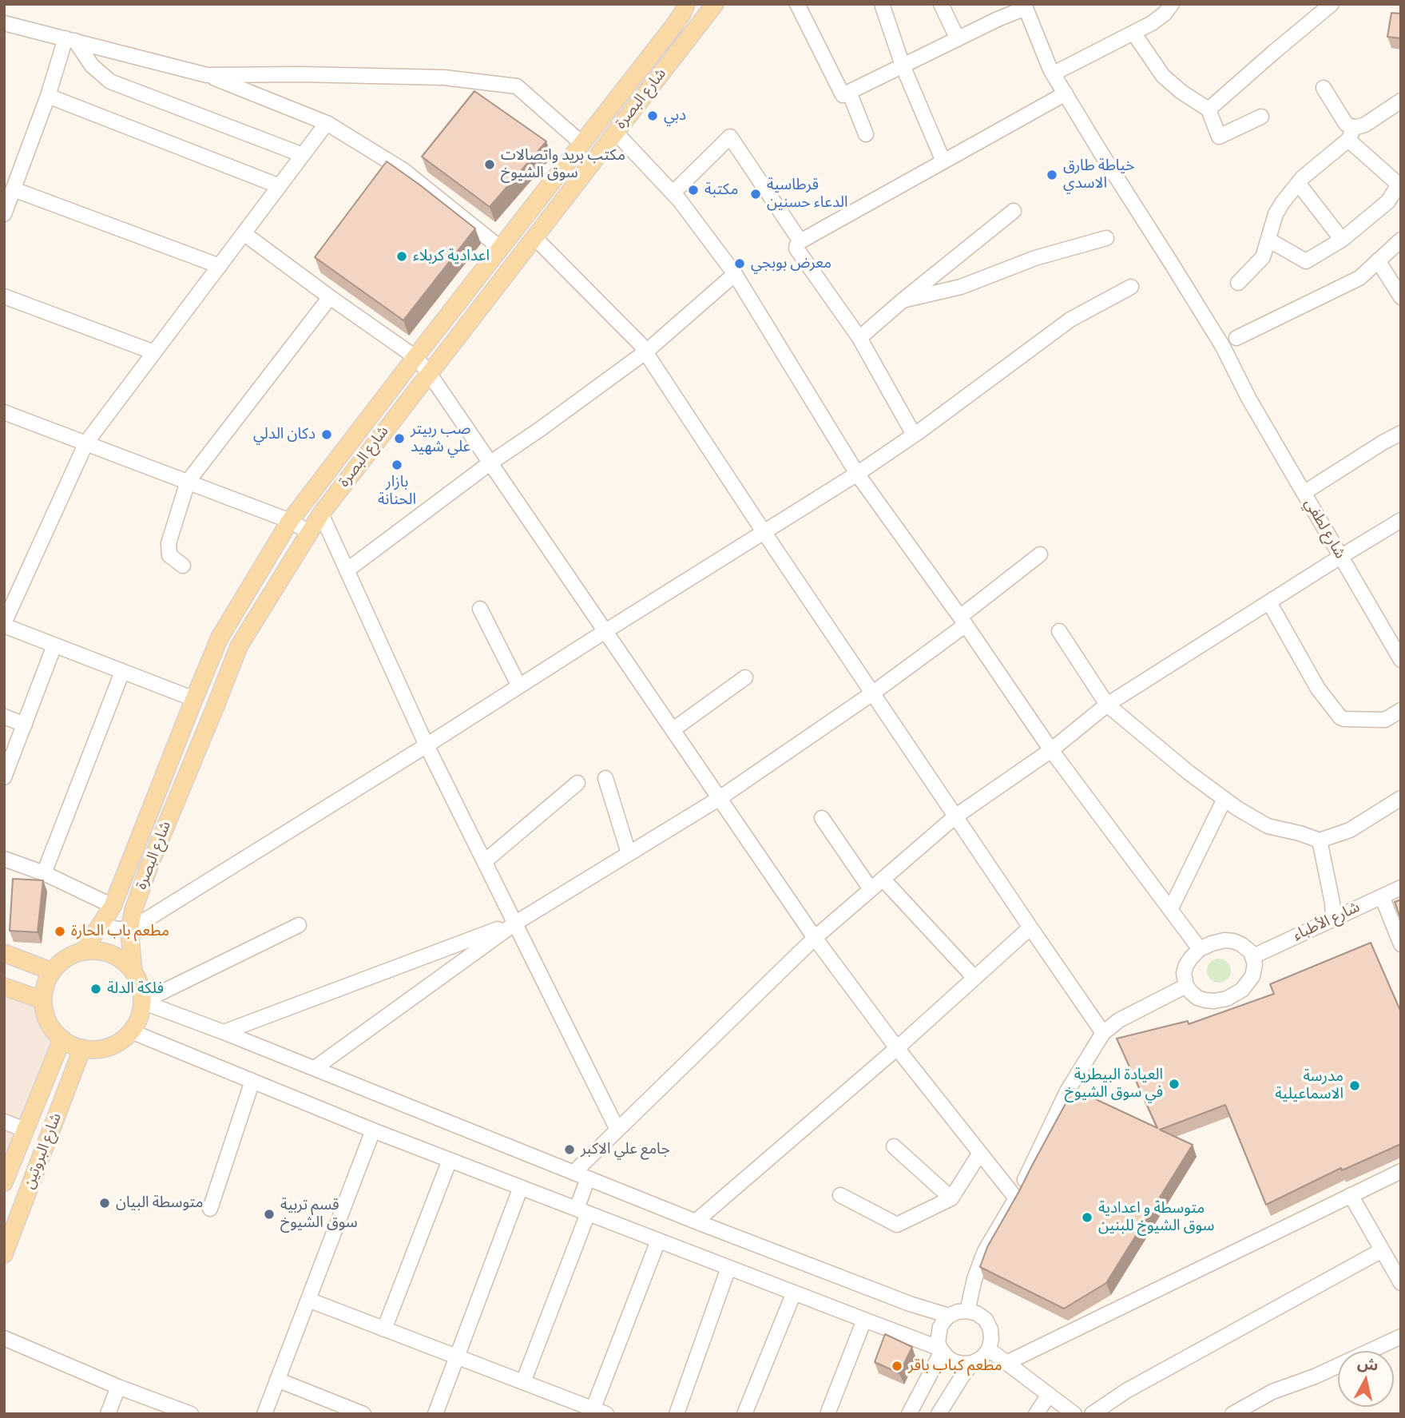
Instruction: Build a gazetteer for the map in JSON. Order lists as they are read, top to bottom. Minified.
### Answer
{"streets":{"main road":["شارع البصرة","شارع البروتين"],"street":["شارع لطفي","شارع الأطباء"]},"crossings":[["شارع البصرة","شارع البروتين"]],"places":["دبي","مكتب بريد واتصالات سوق الشيوخ","خياطة طارق الاسدي","مكتبة","قرطاسية الدعاء حسنين","اعدادية كربلاء","معرض بوبجي","دكان الدلي","صب ربيتر علي شهيد","بازار الحنانة","مطعم باب الحارة","فلكة الدلة","العيادة البيطرية في سوق الشيوخ","مدرسة الاسماعيلية","جامع علي الاكبر","متوسطة البيان","قسم تربية سوق الشيوخ","متوسطة و اعدادية سوق الشيوخ للبنين","مطعم كباب باقر"],"north":"top"}
